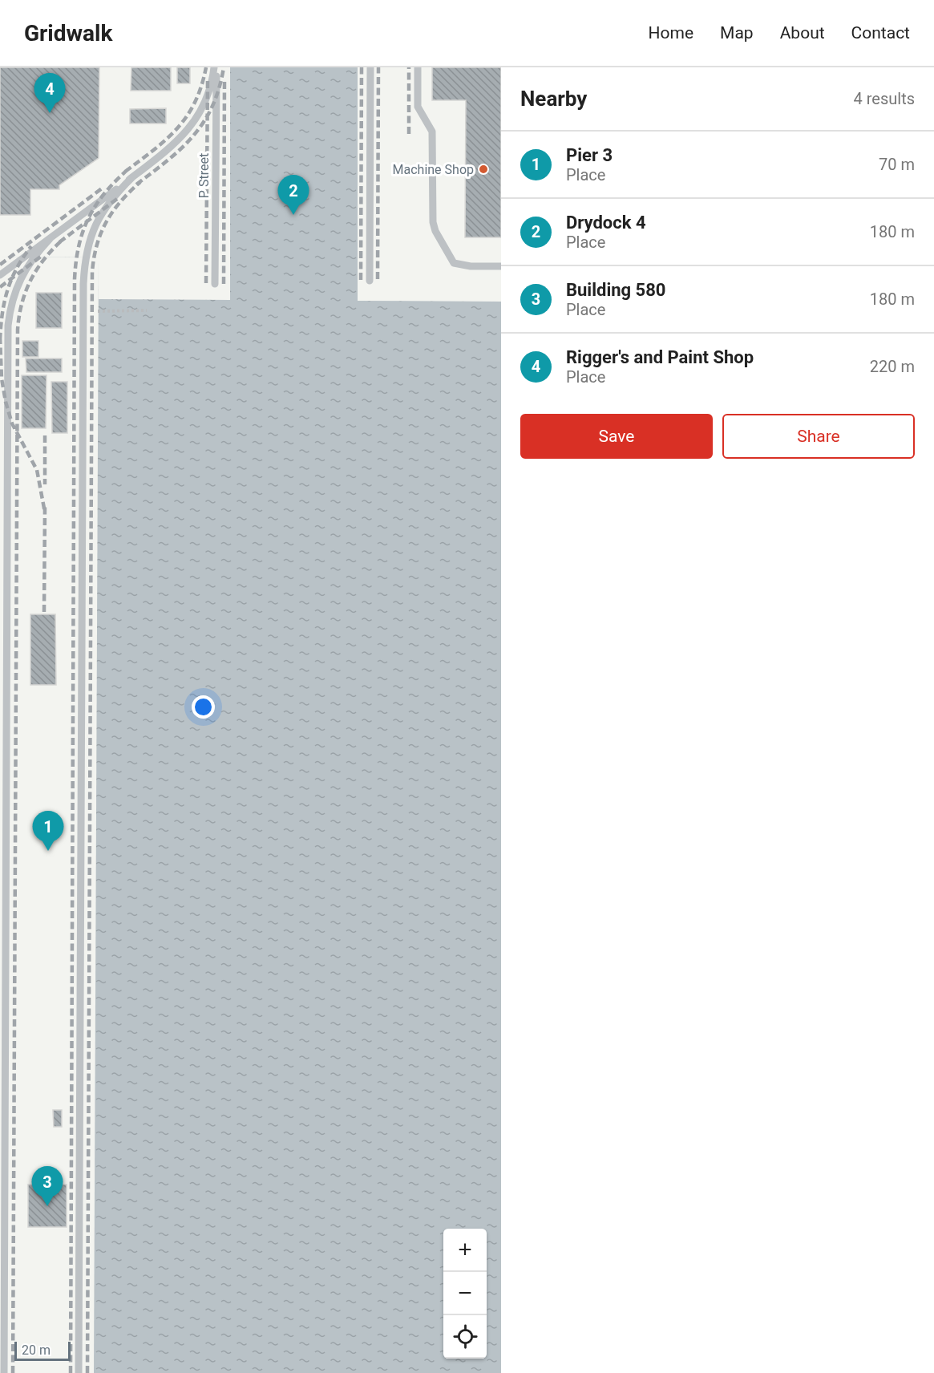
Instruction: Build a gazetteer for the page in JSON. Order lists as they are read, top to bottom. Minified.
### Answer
{"streets":{"lane":["P Street"]},"places":["Machine Shop"],"scale_bar":"20 m","page":{"header":"Gridwalk","nav":["Home","Map","About","Contact"],"heading":["Nearby","4 results"],"pins":["4","2","1","3"],"list":[{"mark":"1","name":"Pier 3","note":"Place","value":"70 m"},{"mark":"2","name":"Drydock 4","note":"Place","value":"180 m"},{"mark":"3","name":"Building 580","note":"Place","value":"180 m"},{"mark":"4","name":"Rigger's and Paint Shop","note":"Place","value":"220 m"}],"buttons":["Save","Share"],"map_buttons":["+","−"],"scale":"20 m"}}
